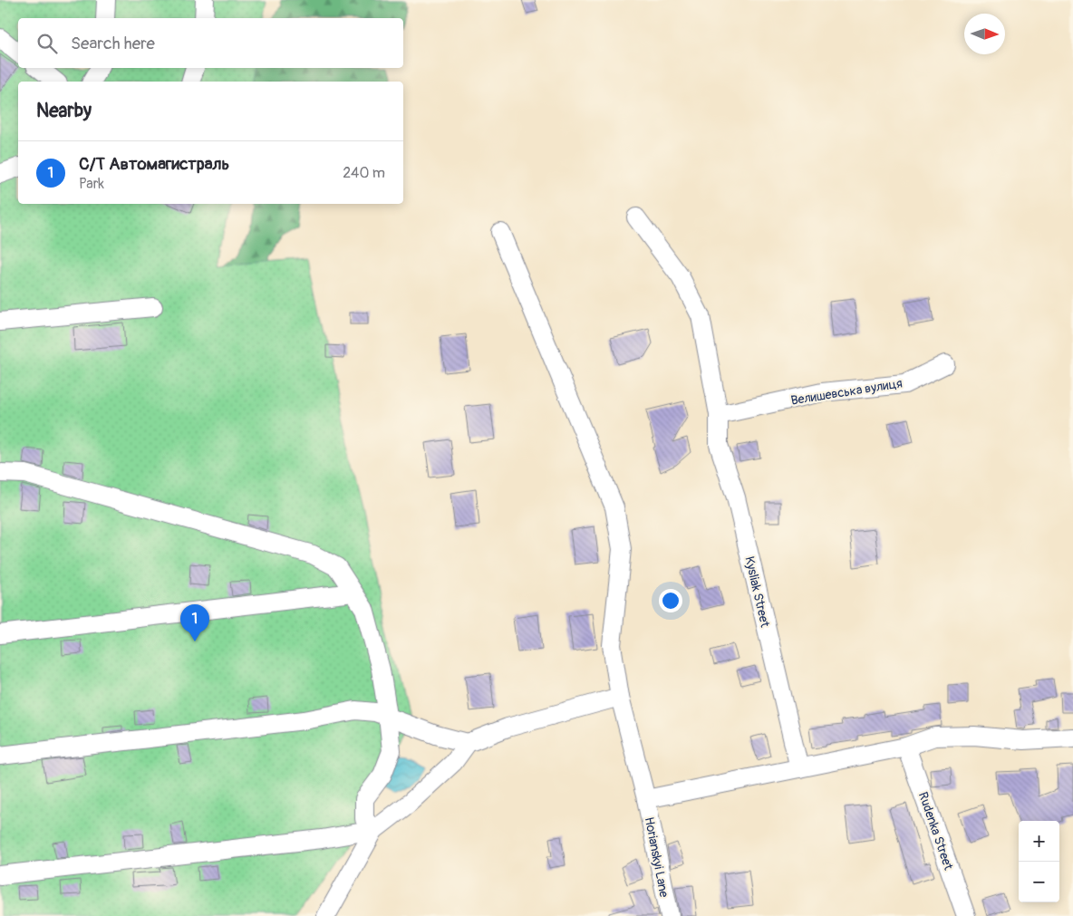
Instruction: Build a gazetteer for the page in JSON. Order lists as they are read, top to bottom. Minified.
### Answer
{"streets":{"street":["Велишевська вулиця","Kysliak Street","Rudenka Street","Horianskyi Lane"]},"crossings":[["Велишевська вулиця","Kysliak Street"]],"north":"right","page":{"search":"Search here","heading":"Nearby","list":[{"mark":"1","name":"С/Т Автомагистраль","note":"Park","value":"240 m"}],"pins":"1","map_buttons":["+","−"]}}
